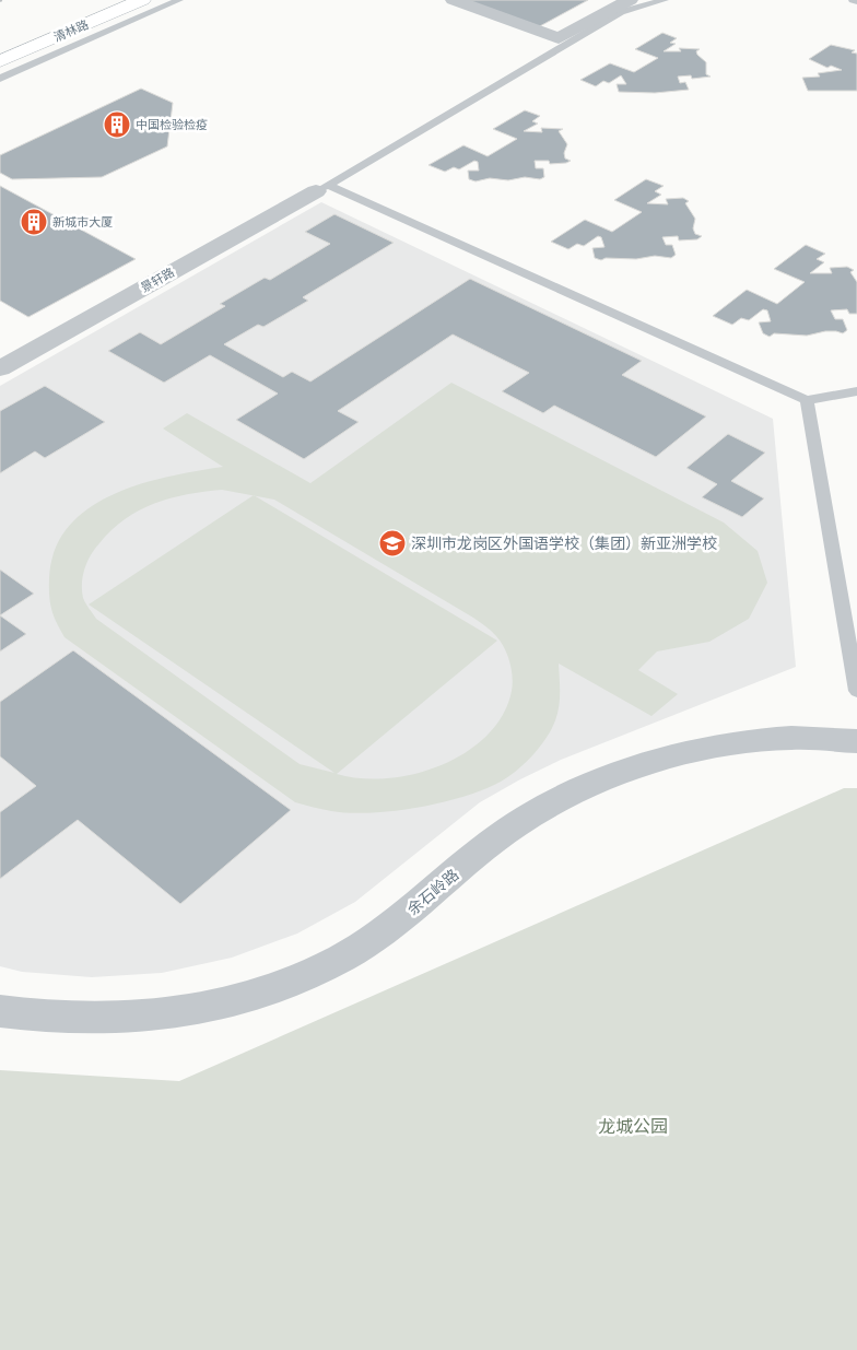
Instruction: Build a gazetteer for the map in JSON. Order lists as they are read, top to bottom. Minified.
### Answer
{"streets":{"main road":["清林路"],"street":["景轩路","余石岭路"]},"parks":["龙城公园"],"places":{"building":["中国检验检疫","新城市大厦"],"school or university":["深圳市龙岗区外国语学校（集团）新亚洲学校"]}}
